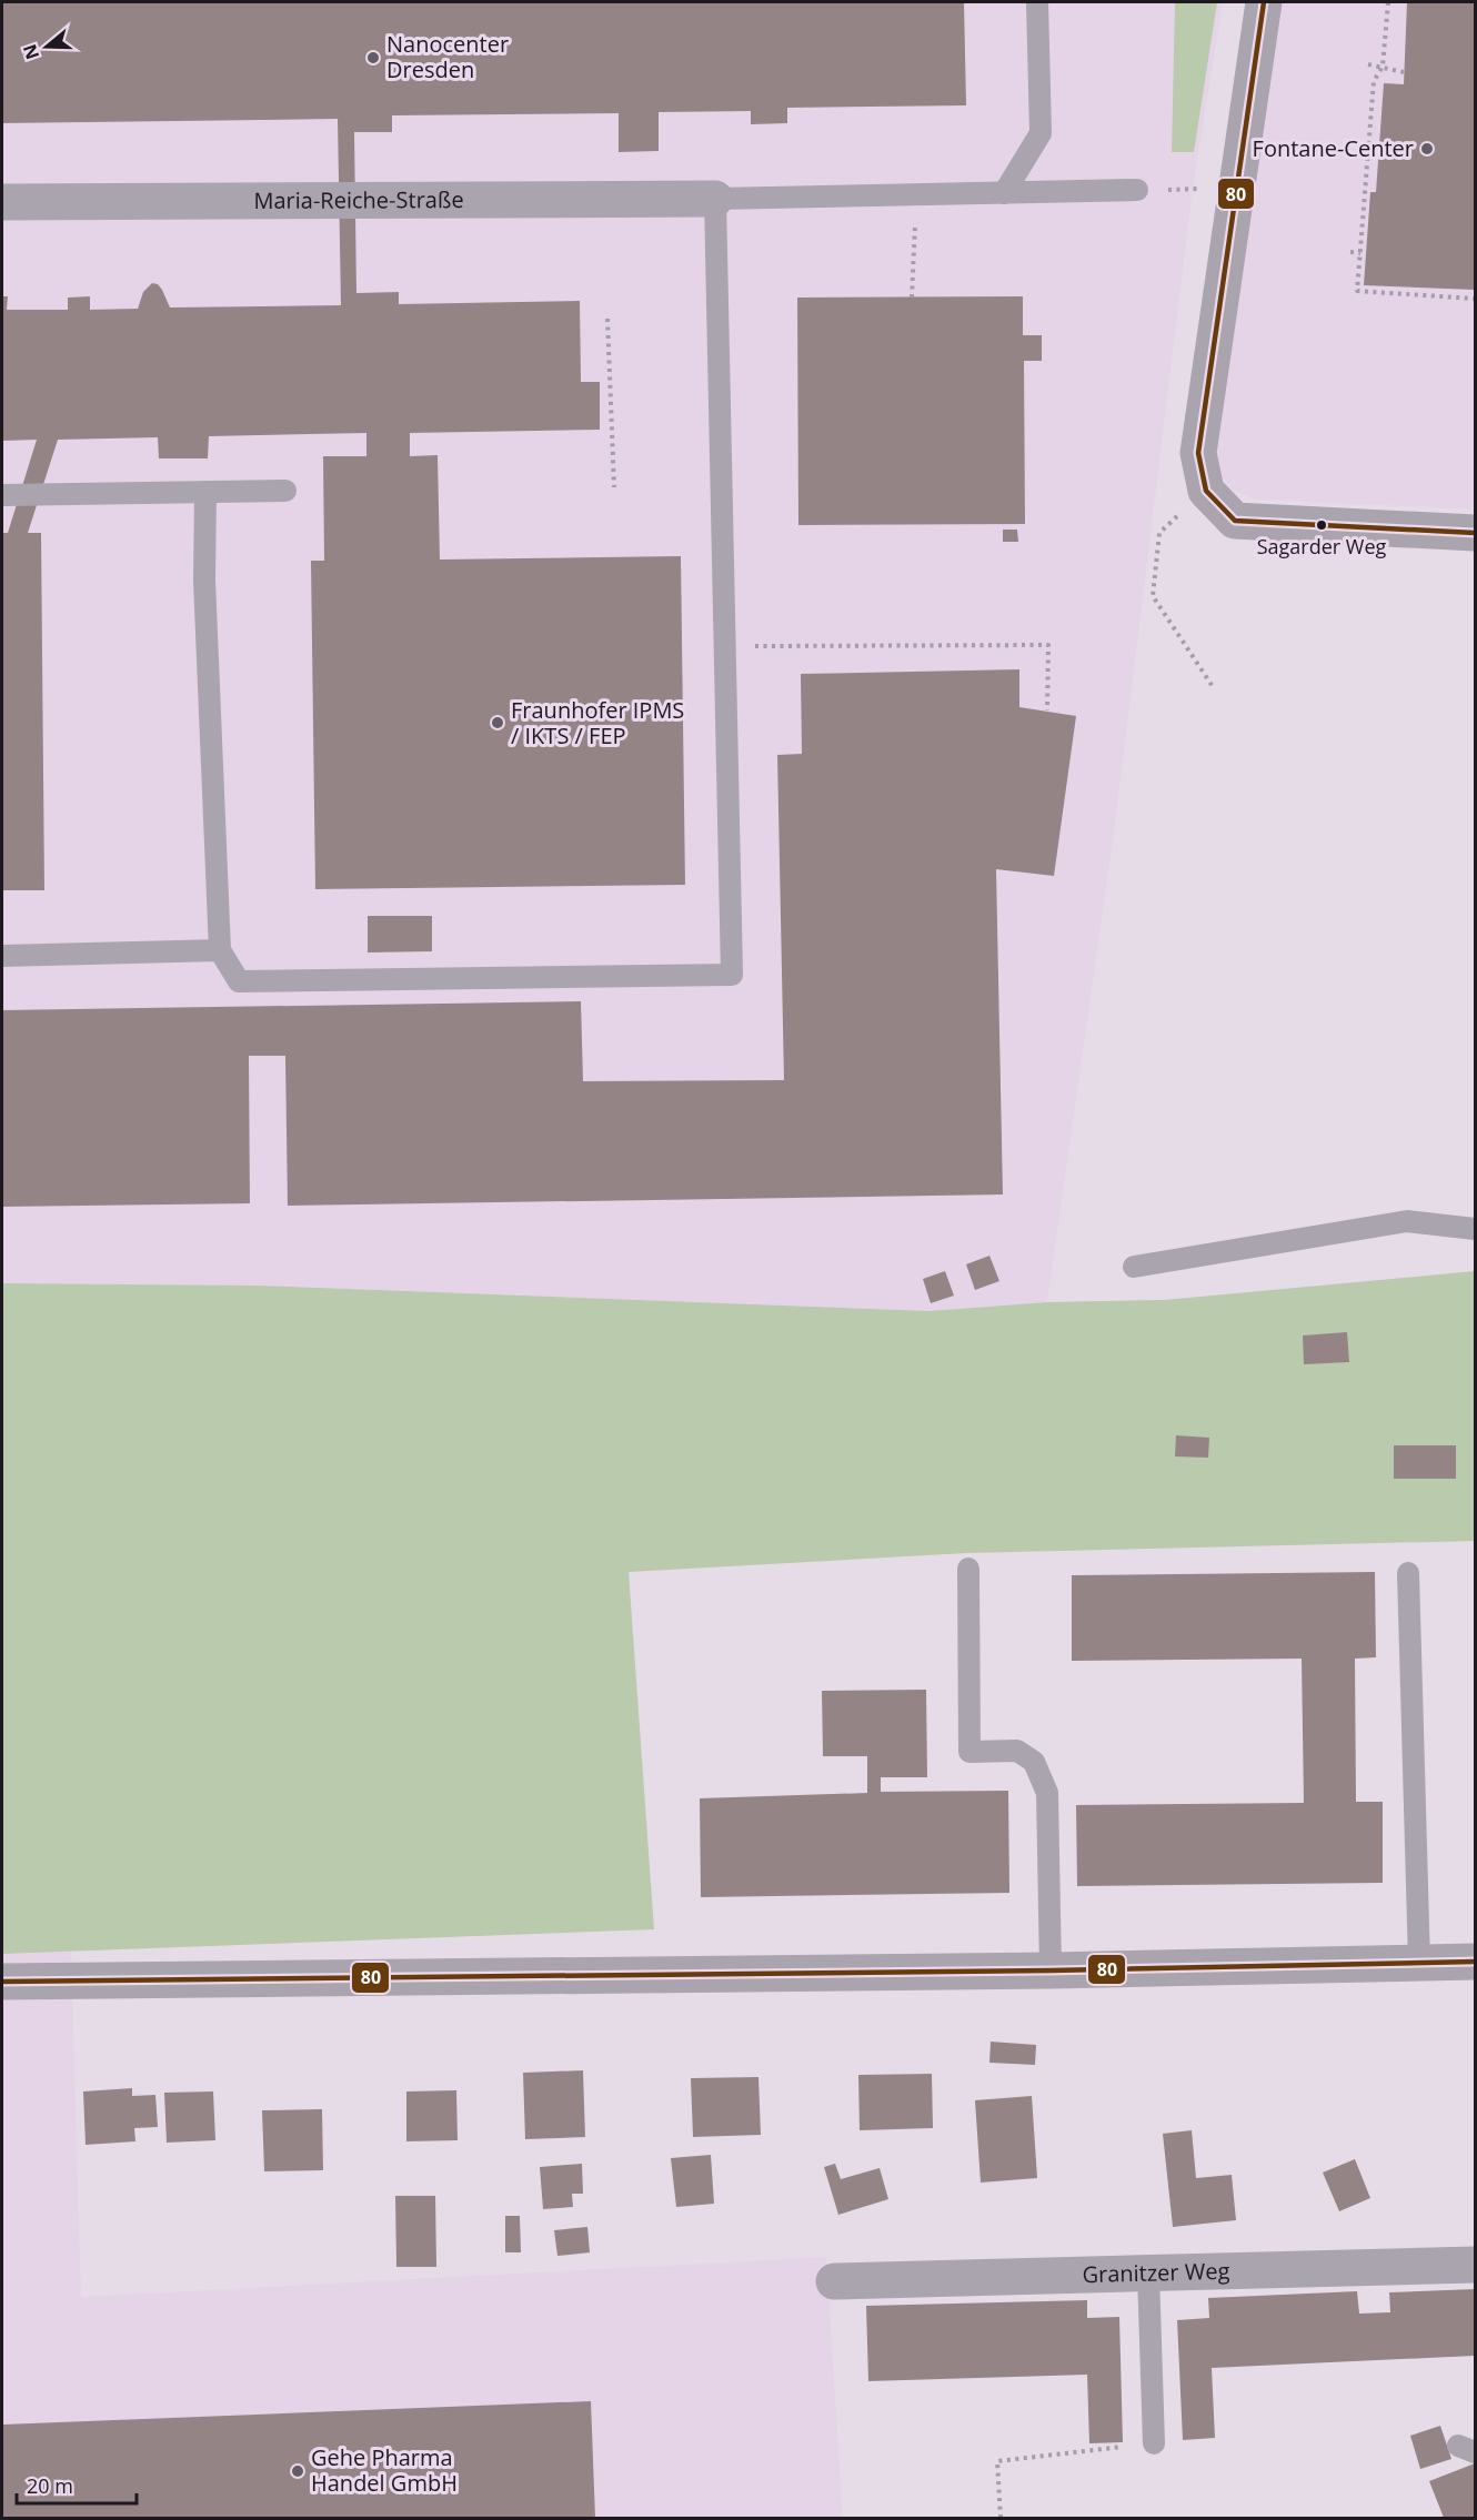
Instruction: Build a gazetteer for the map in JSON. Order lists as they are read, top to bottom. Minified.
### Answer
{"streets":{"street":["Maria-Reiche-Straße","Granitzer Weg"]},"places":["Nanocenter Dresden","Fontane-Center","Sagarder Weg","Fraunhofer IPMS / IKTS / FEP","Gehe Pharma Handel GmbH"],"lines":["transit line 80"],"scale_bar":"20 m","north":"left"}
